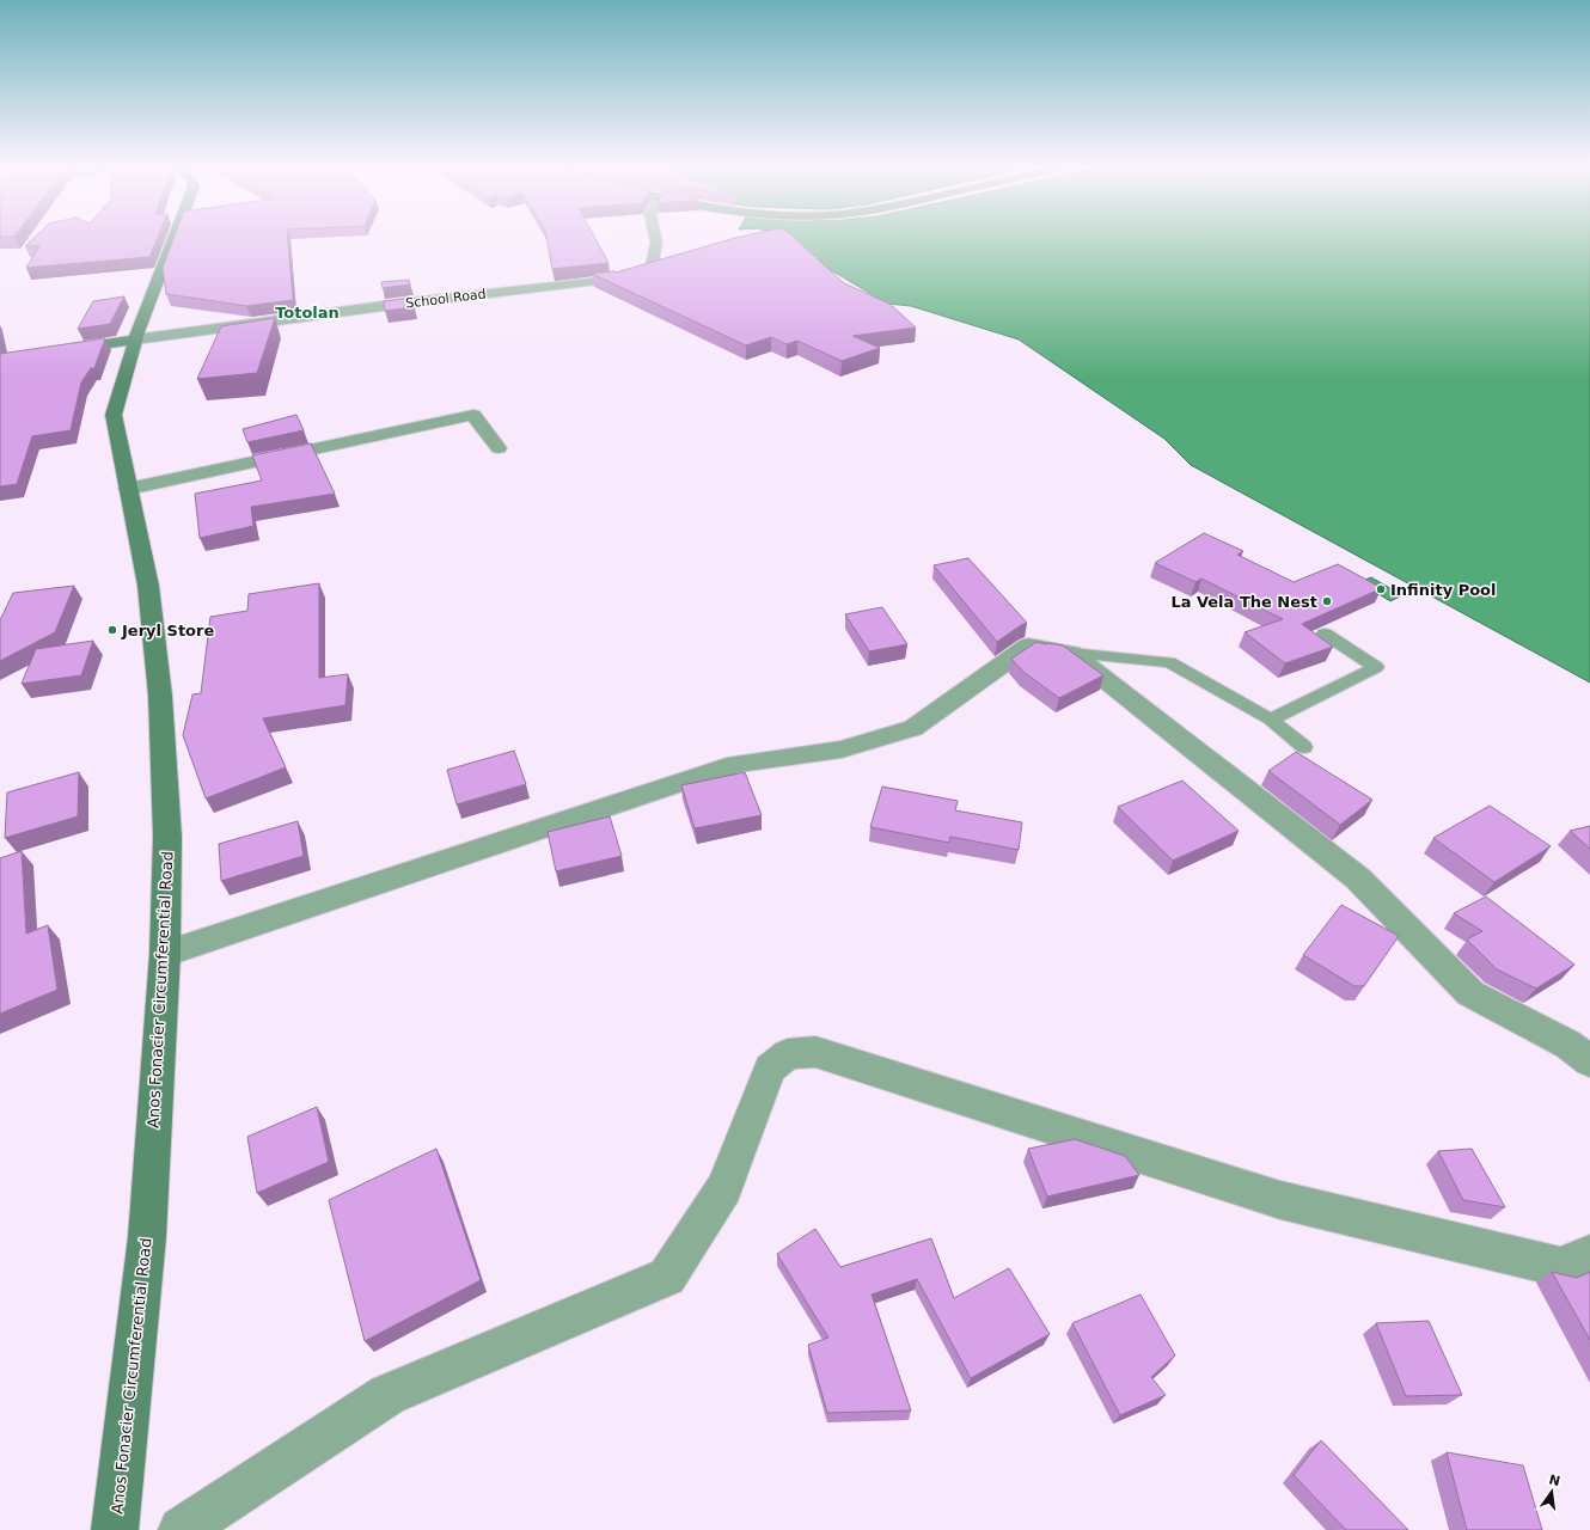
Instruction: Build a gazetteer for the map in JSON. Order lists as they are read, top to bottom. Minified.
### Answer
{"streets":{"main road":["Anos Fonacier Circumferential Road"],"street":["School Road"]},"crossings":[["School Road","Anos Fonacier Circumferential Road"]],"districts":["Totolan"],"places":["Infinity Pool","La Vela The Nest","Jeryl Store"],"north":"top"}
